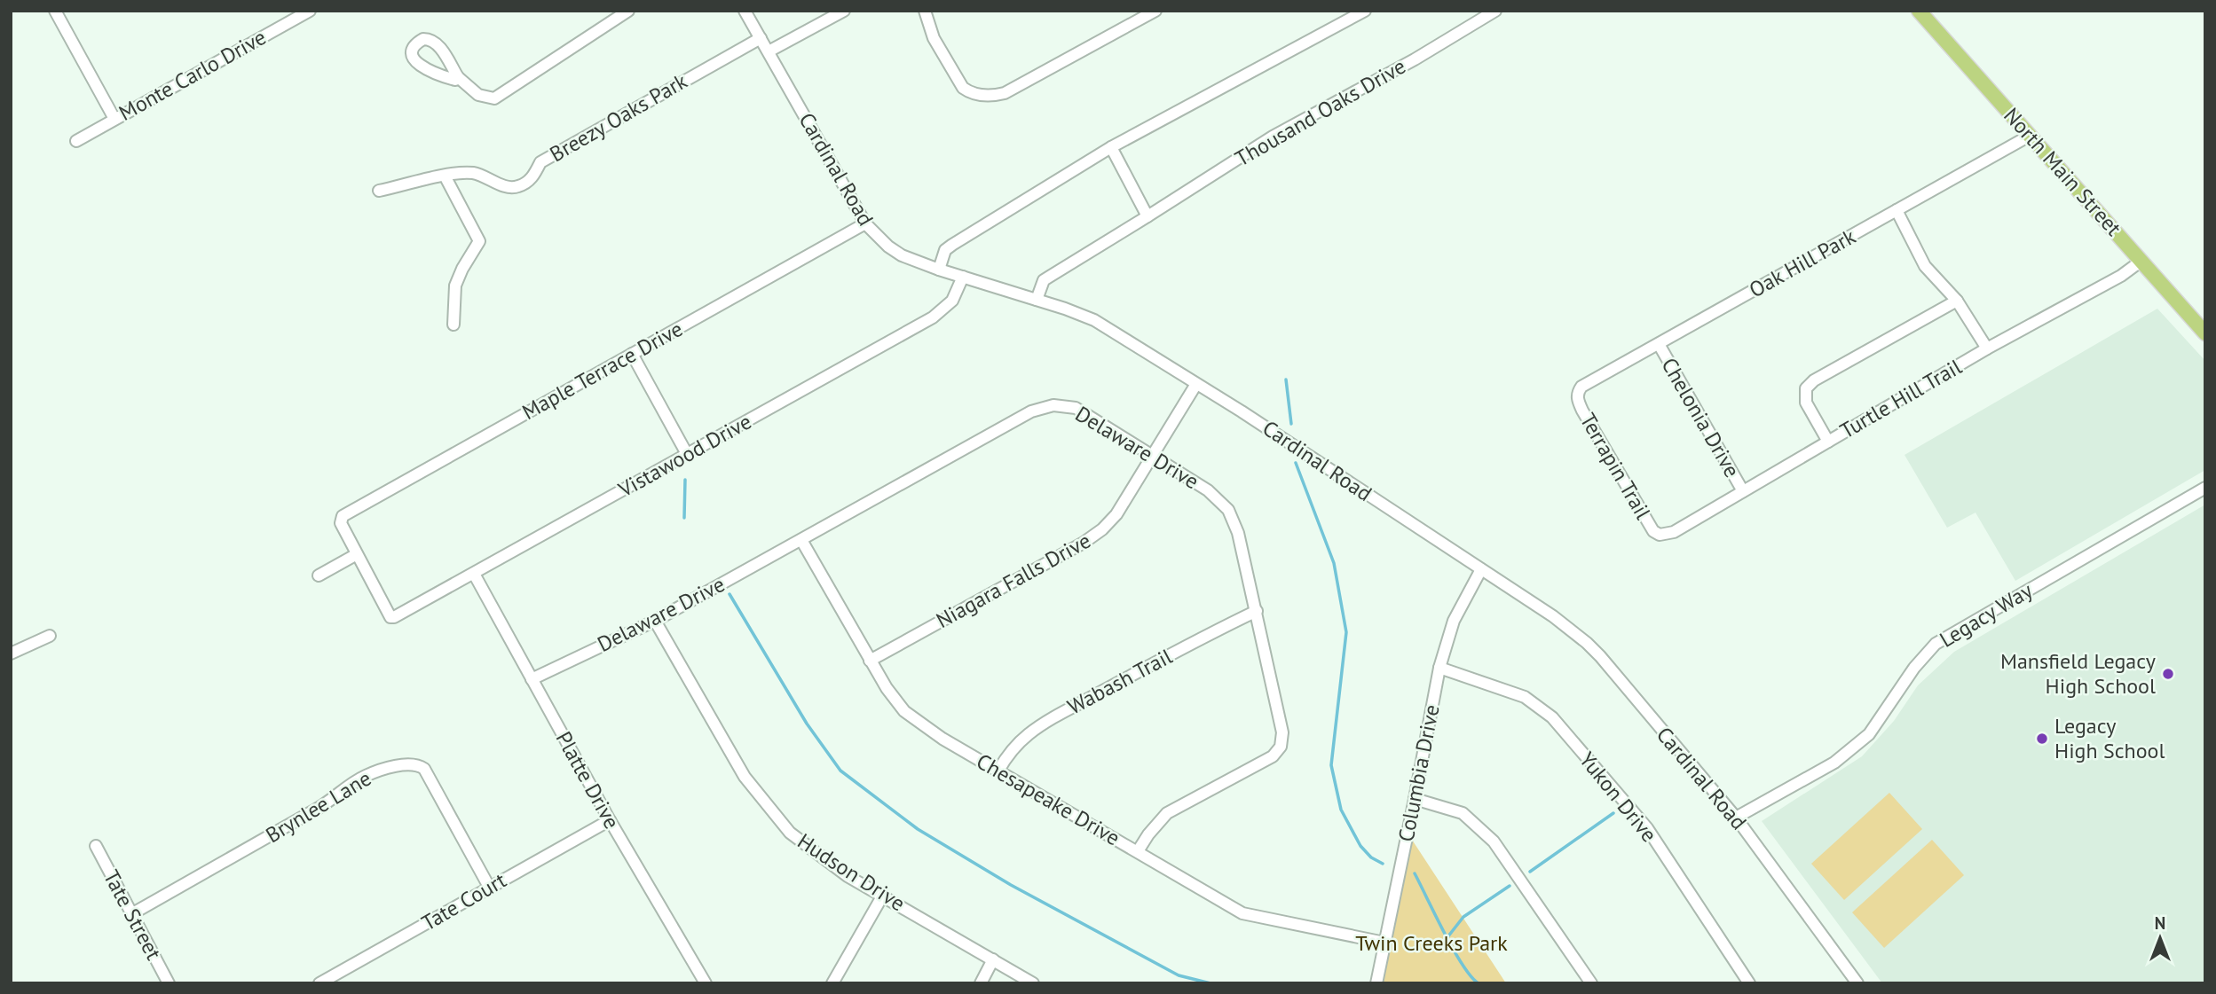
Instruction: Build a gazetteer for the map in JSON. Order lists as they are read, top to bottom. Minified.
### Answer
{"streets":{"main road":["North Main Street"],"street":["Monte Carlo Drive","Thousand Oaks Drive","Breezy Oaks Park","Cardinal Road","Oak Hill Park","Maple Terrace Drive","Turtle Hill Trail","Chelonia Drive","Delaware Drive","Vistawood Drive","Terrapin Trail","Niagara Falls Drive","Legacy Way","Wabash Trail","Columbia Drive","Platte Drive","Yukon Drive","Chesapeake Drive","Brynlee Lane","Hudson Drive","Tate Court","Tate Street"]},"crossings":[["Thousand Oaks Drive","Cardinal Road"],["Breezy Oaks Park","Cardinal Road"],["Cardinal Road","Maple Terrace Drive"],["Cardinal Road","Vistawood Drive"],["Cardinal Road","Niagara Falls Drive"],["Cardinal Road","Legacy Way"],["Cardinal Road","Columbia Drive"],["North Main Street","Oak Hill Park"],["North Main Street","Turtle Hill Trail"],["Oak Hill Park","Chelonia Drive"],["Oak Hill Park","Terrapin Trail"],["Maple Terrace Drive","Vistawood Drive"],["Turtle Hill Trail","Chelonia Drive"],["Turtle Hill Trail","Terrapin Trail"],["Delaware Drive","Niagara Falls Drive"],["Delaware Drive","Wabash Trail"],["Delaware Drive","Platte Drive"],["Delaware Drive","Chesapeake Drive"],["Delaware Drive","Hudson Drive"],["Vistawood Drive","Platte Drive"],["Niagara Falls Drive","Chesapeake Drive"],["Wabash Trail","Chesapeake Drive"],["Columbia Drive","Yukon Drive"],["Columbia Drive","Chesapeake Drive"],["Platte Drive","Tate Court"],["Brynlee Lane","Tate Court"],["Brynlee Lane","Tate Street"]],"parks":["Twin Creeks Park"],"places":["Mansfield Legacy High School","Legacy High School"],"north":"top"}
